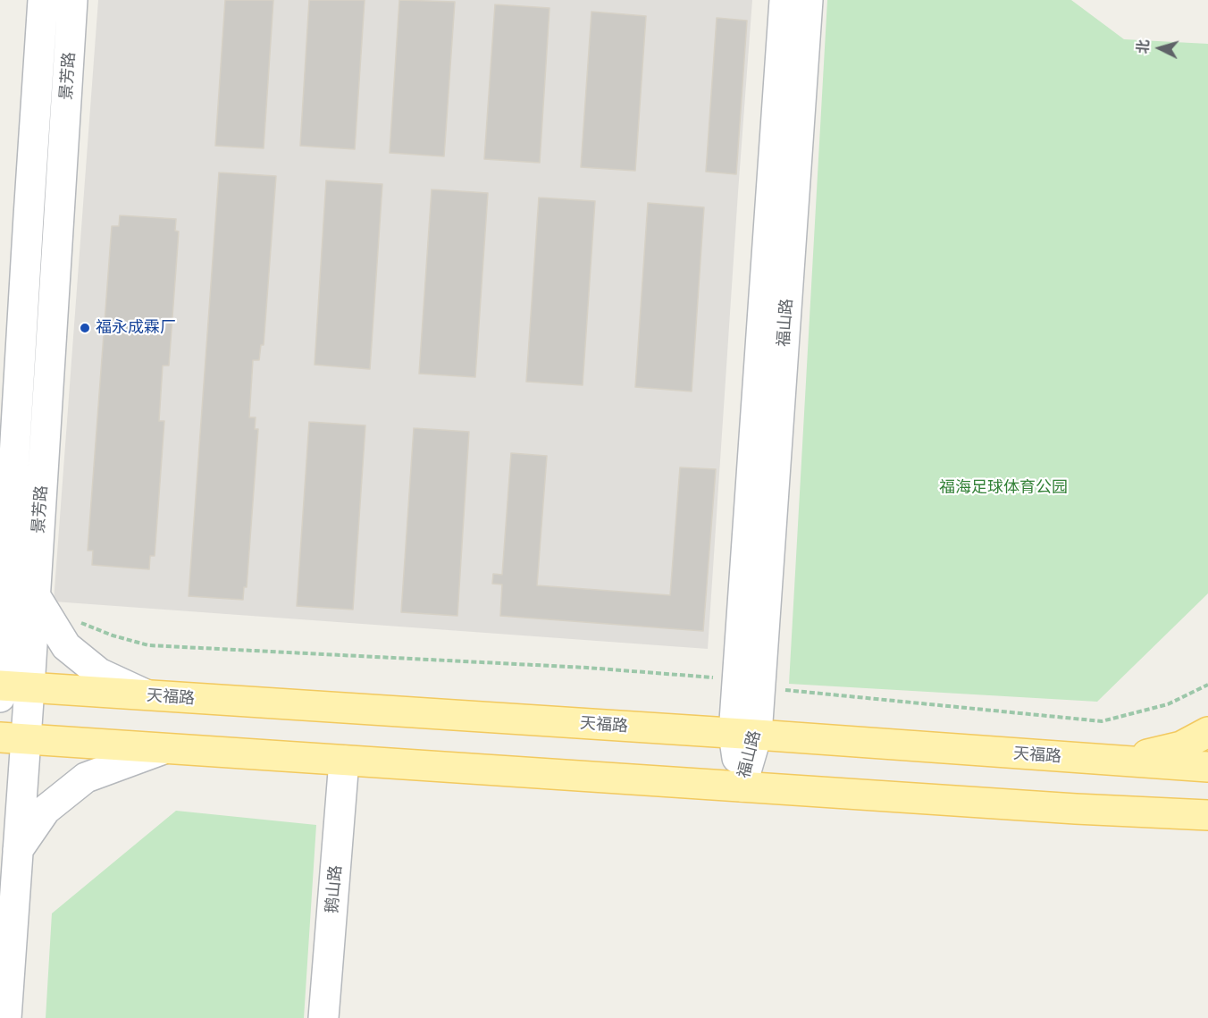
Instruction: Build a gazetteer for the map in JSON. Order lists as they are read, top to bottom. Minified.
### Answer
{"streets":{"main road":["天福路"],"street":["景芳路","福山路","鹅山路"]},"crossings":[["景芳路","天福路"],["福山路","天福路"]],"parks":["福海足球体育公园"],"places":["福永成霖厂"],"north":"left"}
